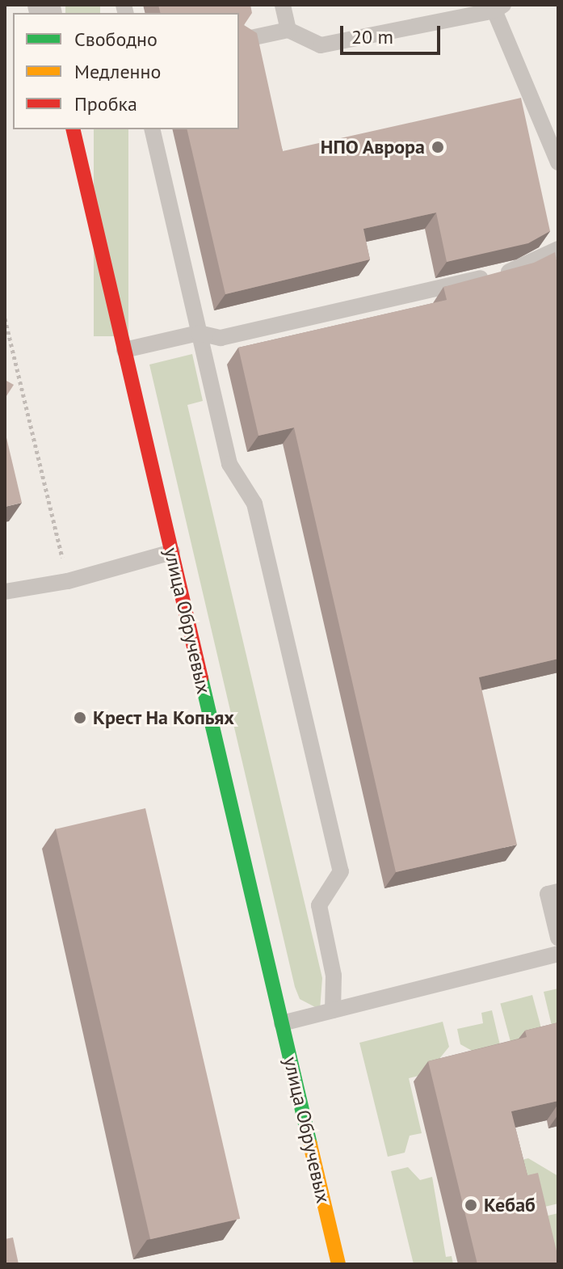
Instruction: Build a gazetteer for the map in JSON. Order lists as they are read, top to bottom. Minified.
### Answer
{"streets":{"street":["улица Обручевых"]},"places":["НПО Аврора","Крест На Копьях","Кебаб"],"legend":["Свободно","Медленно","Пробка"],"scale_bar":"20 m"}
